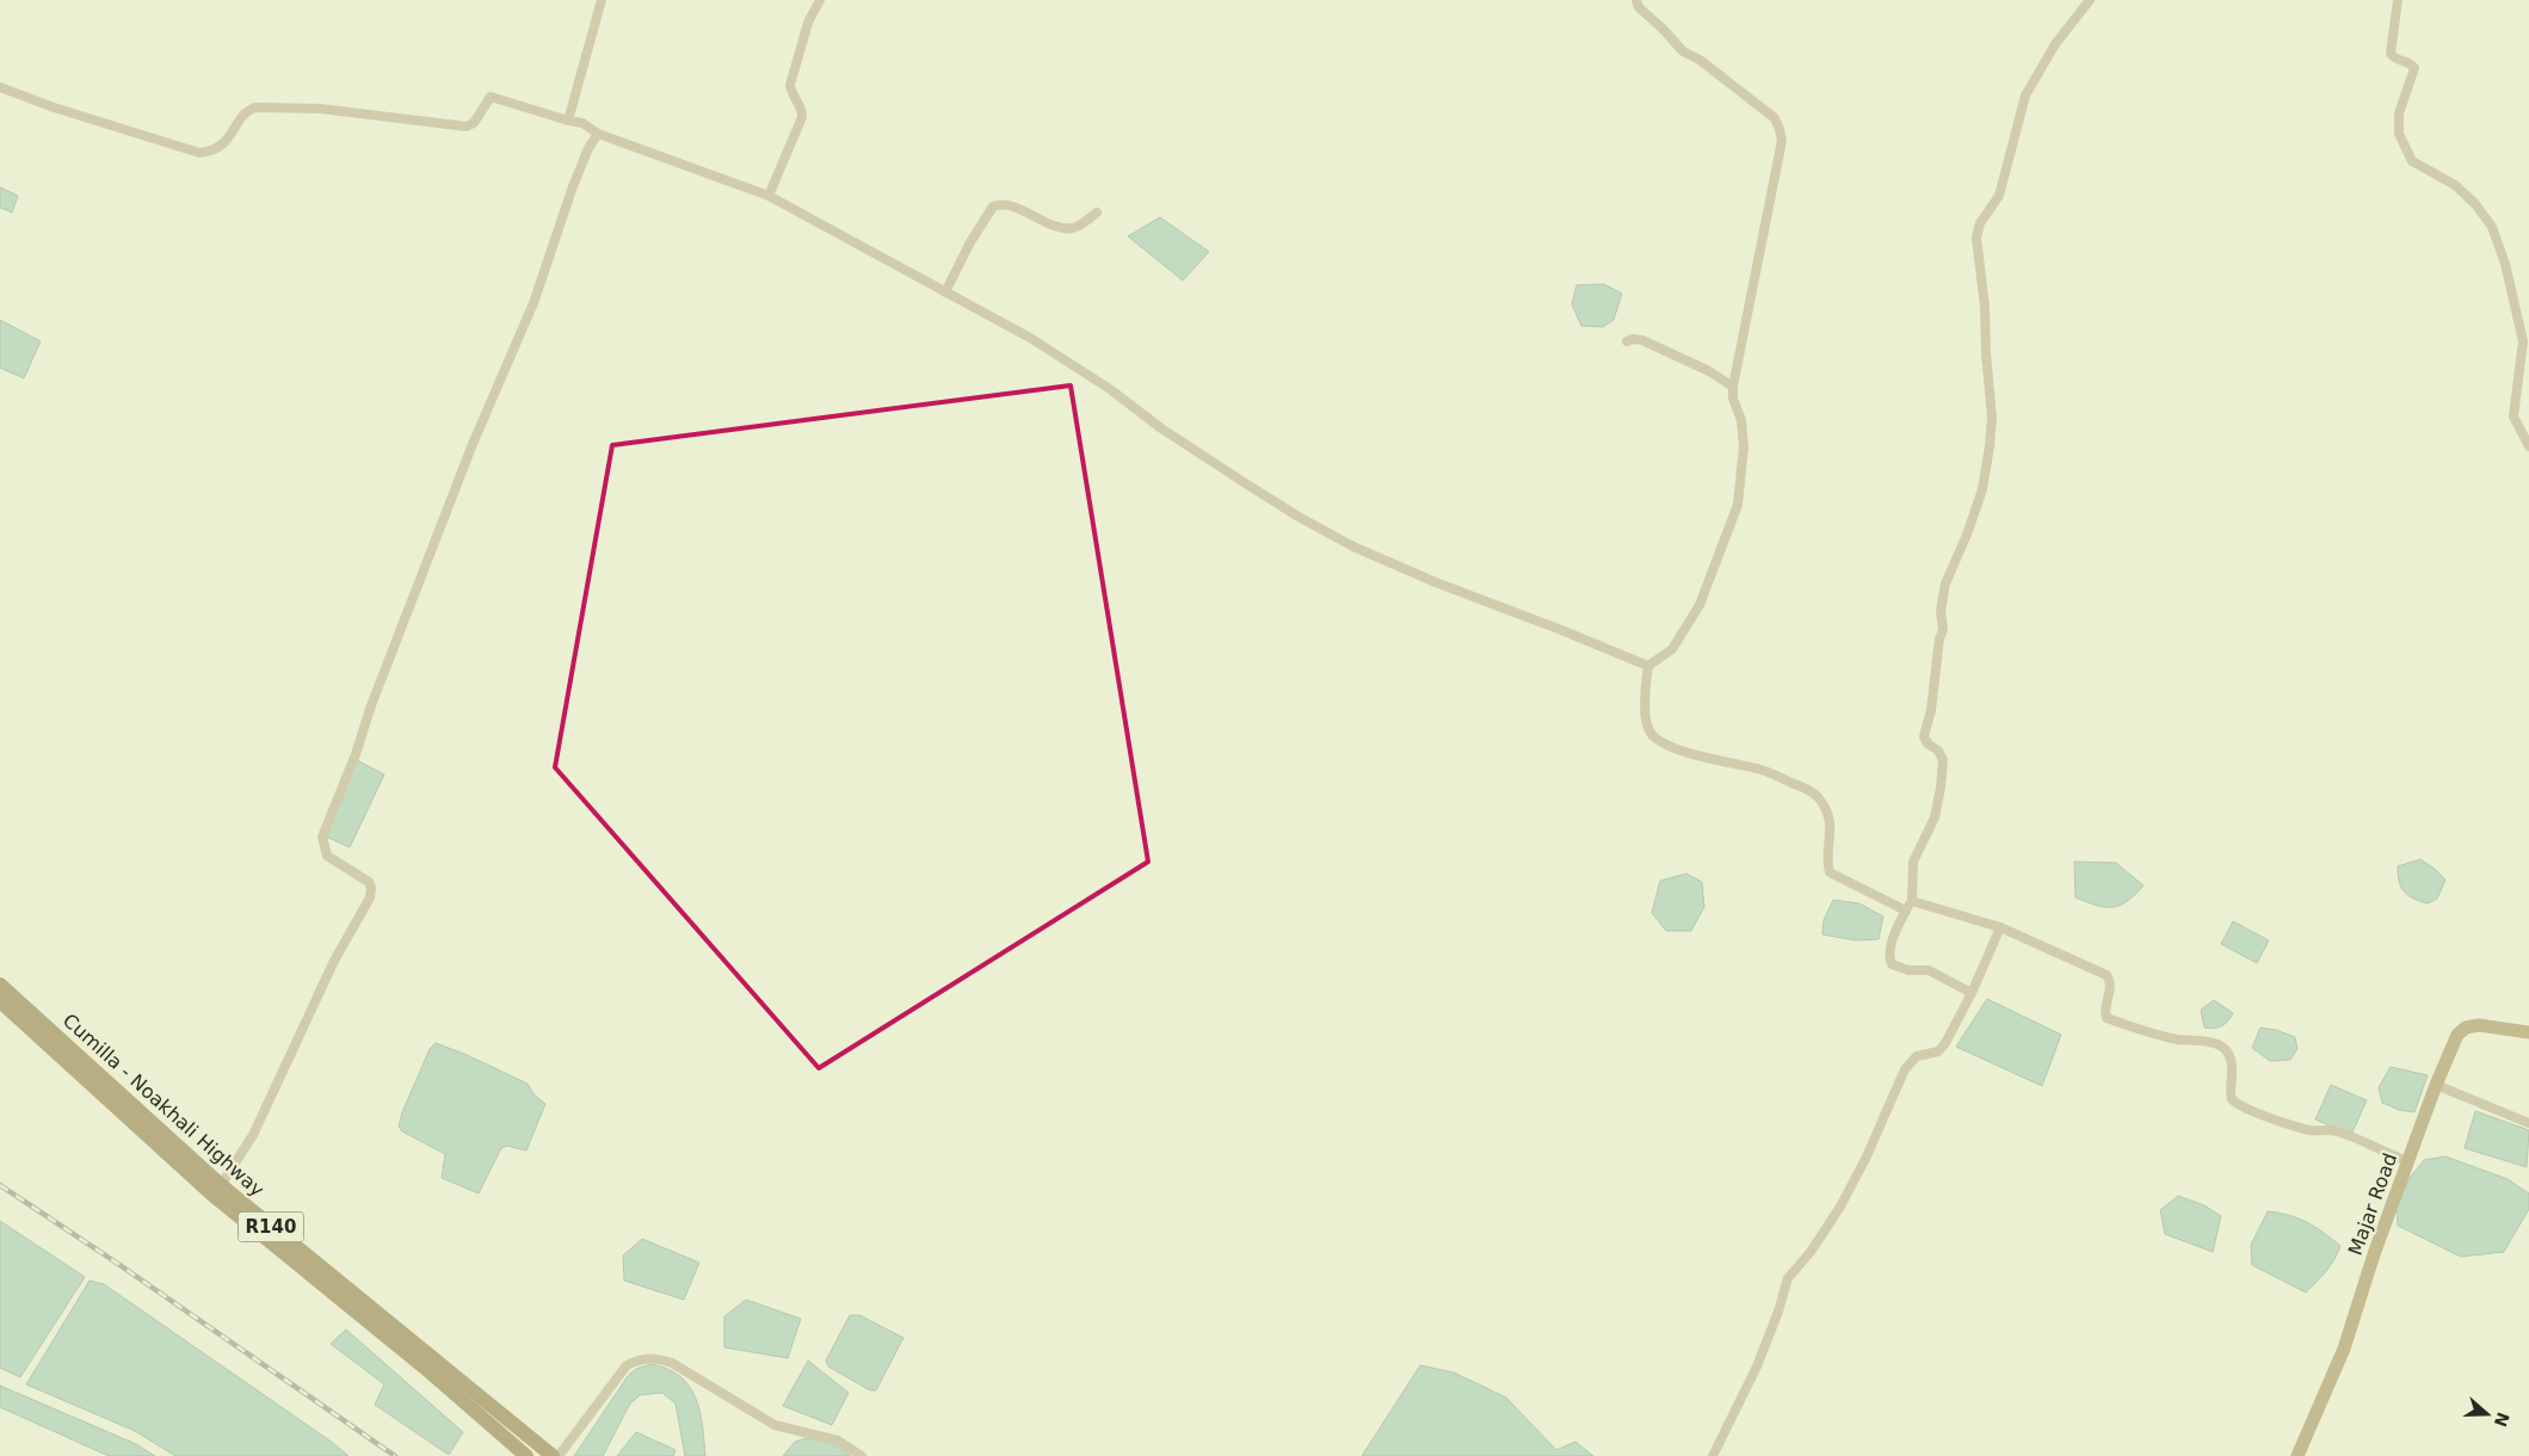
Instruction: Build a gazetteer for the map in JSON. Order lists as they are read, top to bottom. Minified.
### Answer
{"streets":{"main road":["Cumilla - Noakhali Highway","Majar Road","R140"]},"crossings":[["Cumilla - Noakhali Highway","R140"]],"north":"right"}
